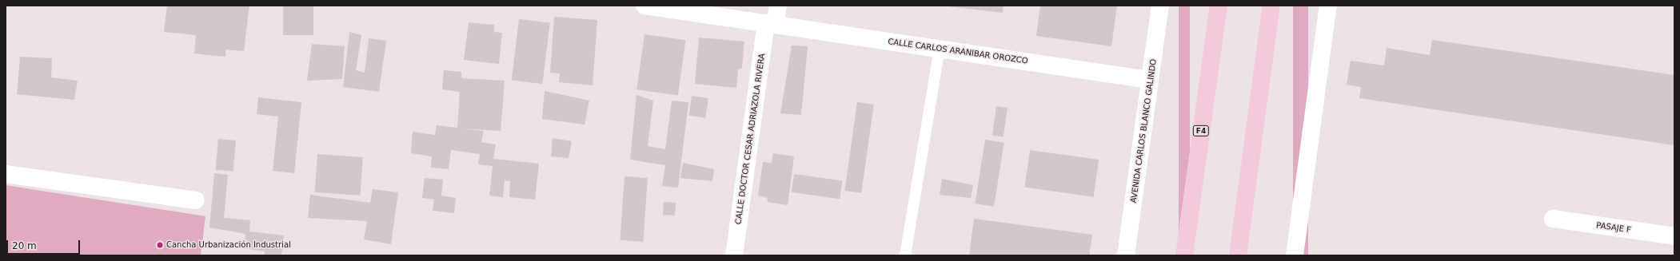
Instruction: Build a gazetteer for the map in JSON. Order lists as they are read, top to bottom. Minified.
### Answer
{"streets":{"highway":["F4"],"street":["CALLE CARLOS ARANIBAR OROZCO","AVENIDA CARLOS BLANCO GALINDO","CALLE DOCTOR CESAR ADRIAZOLA RIVERA","PASAJE F"]},"crossings":[["CALLE CARLOS ARANIBAR OROZCO","AVENIDA CARLOS BLANCO GALINDO"],["CALLE CARLOS ARANIBAR OROZCO","CALLE DOCTOR CESAR ADRIAZOLA RIVERA"]],"places":["Cancha Urbanización Industrial"],"scale_bar":"20 m"}
